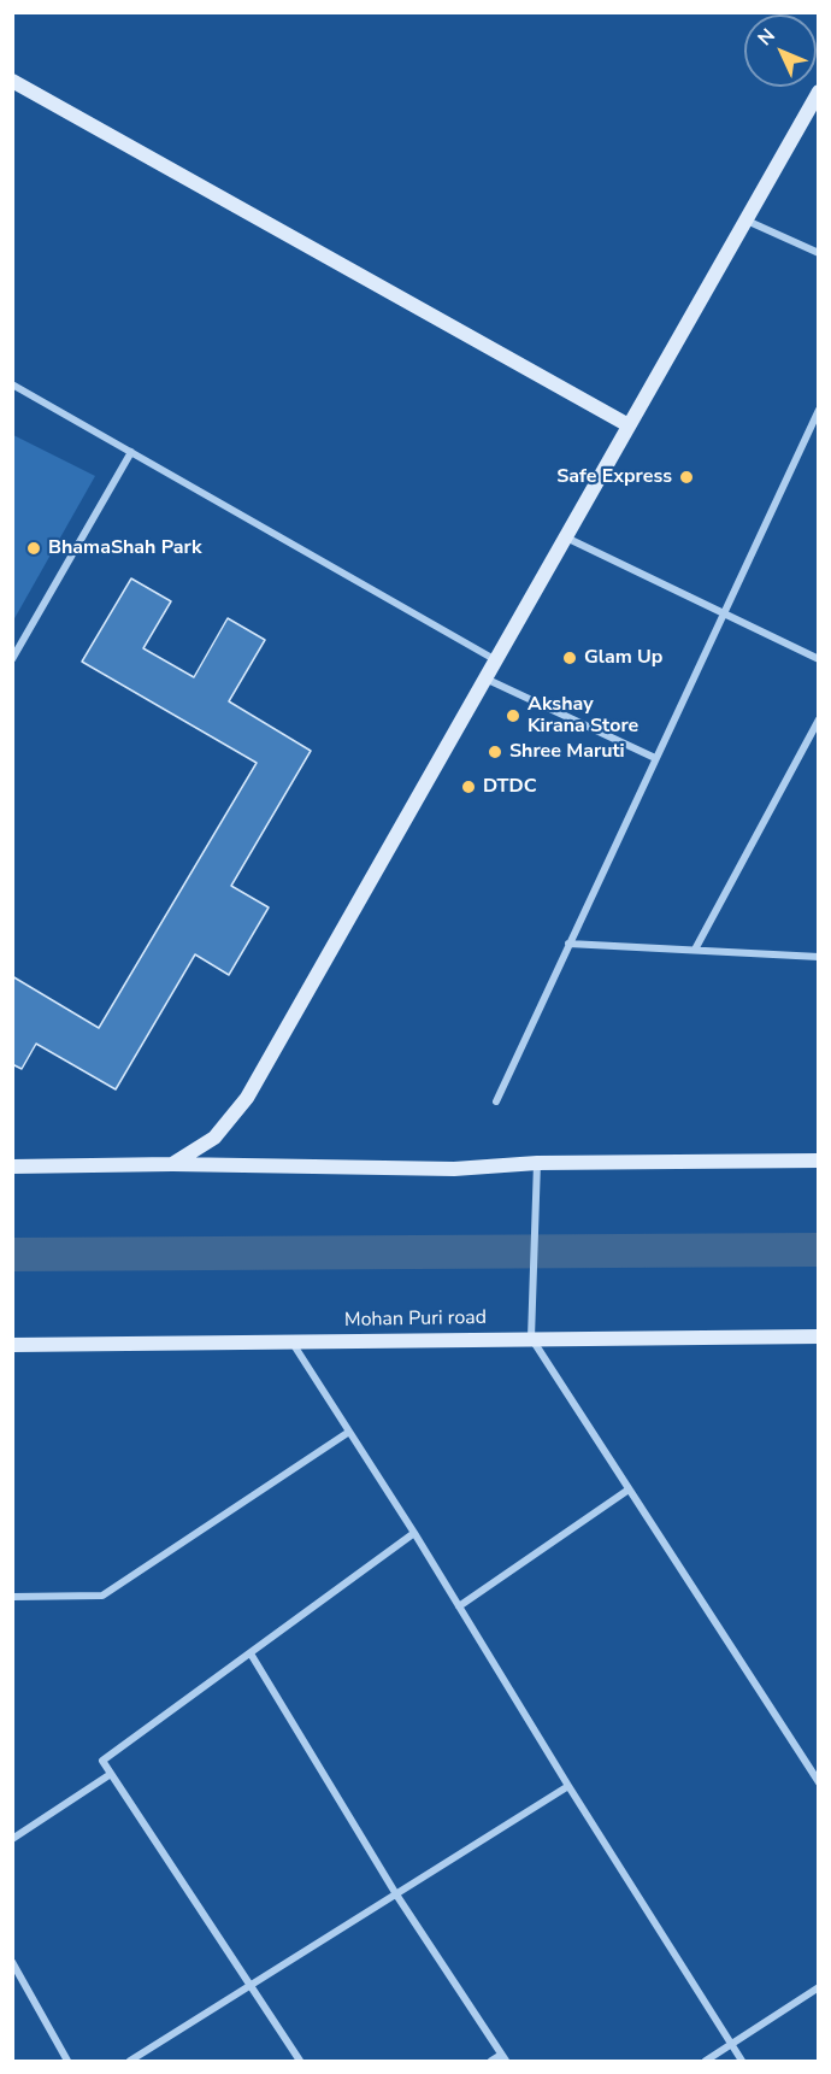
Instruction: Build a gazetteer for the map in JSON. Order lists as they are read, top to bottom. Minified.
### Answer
{"streets":{"street":["Mohan Puri road"]},"places":["Safe Express","BhamaShah Park","Glam Up","Akshay Kirana Store","Shree Maruti","DTDC"],"north":"top left"}
